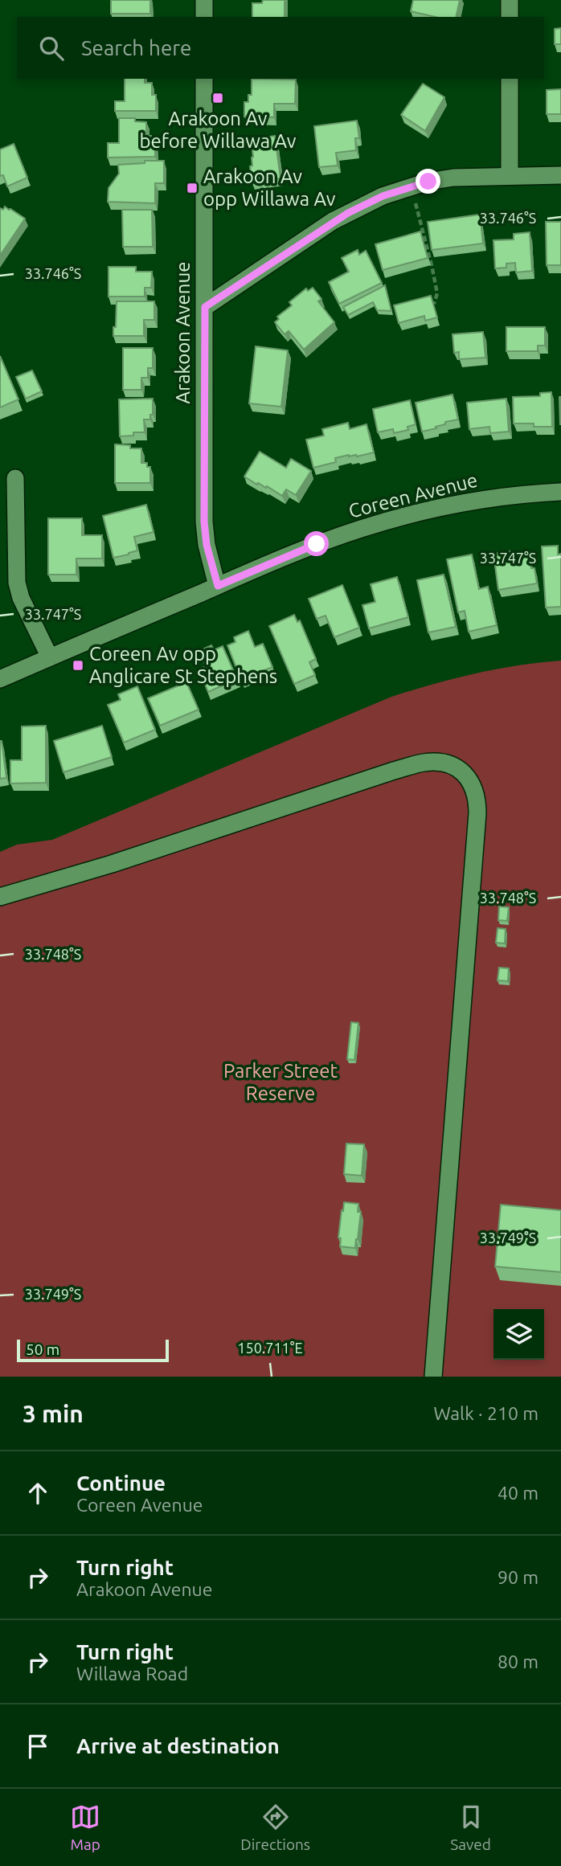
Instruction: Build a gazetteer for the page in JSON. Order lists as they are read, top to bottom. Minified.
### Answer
{"streets":{"street":["Arakoon Avenue","Coreen Avenue"]},"crossings":[["Arakoon Avenue","Coreen Avenue"]],"parks":["Parker Street Reserve"],"places":{"transit":["Arakoon Av before Willawa Av","Arakoon Av opp Willawa Av","Coreen Av opp Anglicare St Stephens"]},"scale_bar":"50 m","page":{"search":"Search here","scale":"50 m","heading":["3 min","Walk · 210 m"],"list":[["Continue","Coreen Avenue","40 m"],["Turn right","Arakoon Avenue","90 m"],["Turn right","Willawa Road","80 m"],"Arrive at destination"],"nav":["Map","Directions","Saved"]},"coordinates":["33.746°S","33.747°S","33.748°S","33.749°S","150.711°E"]}
